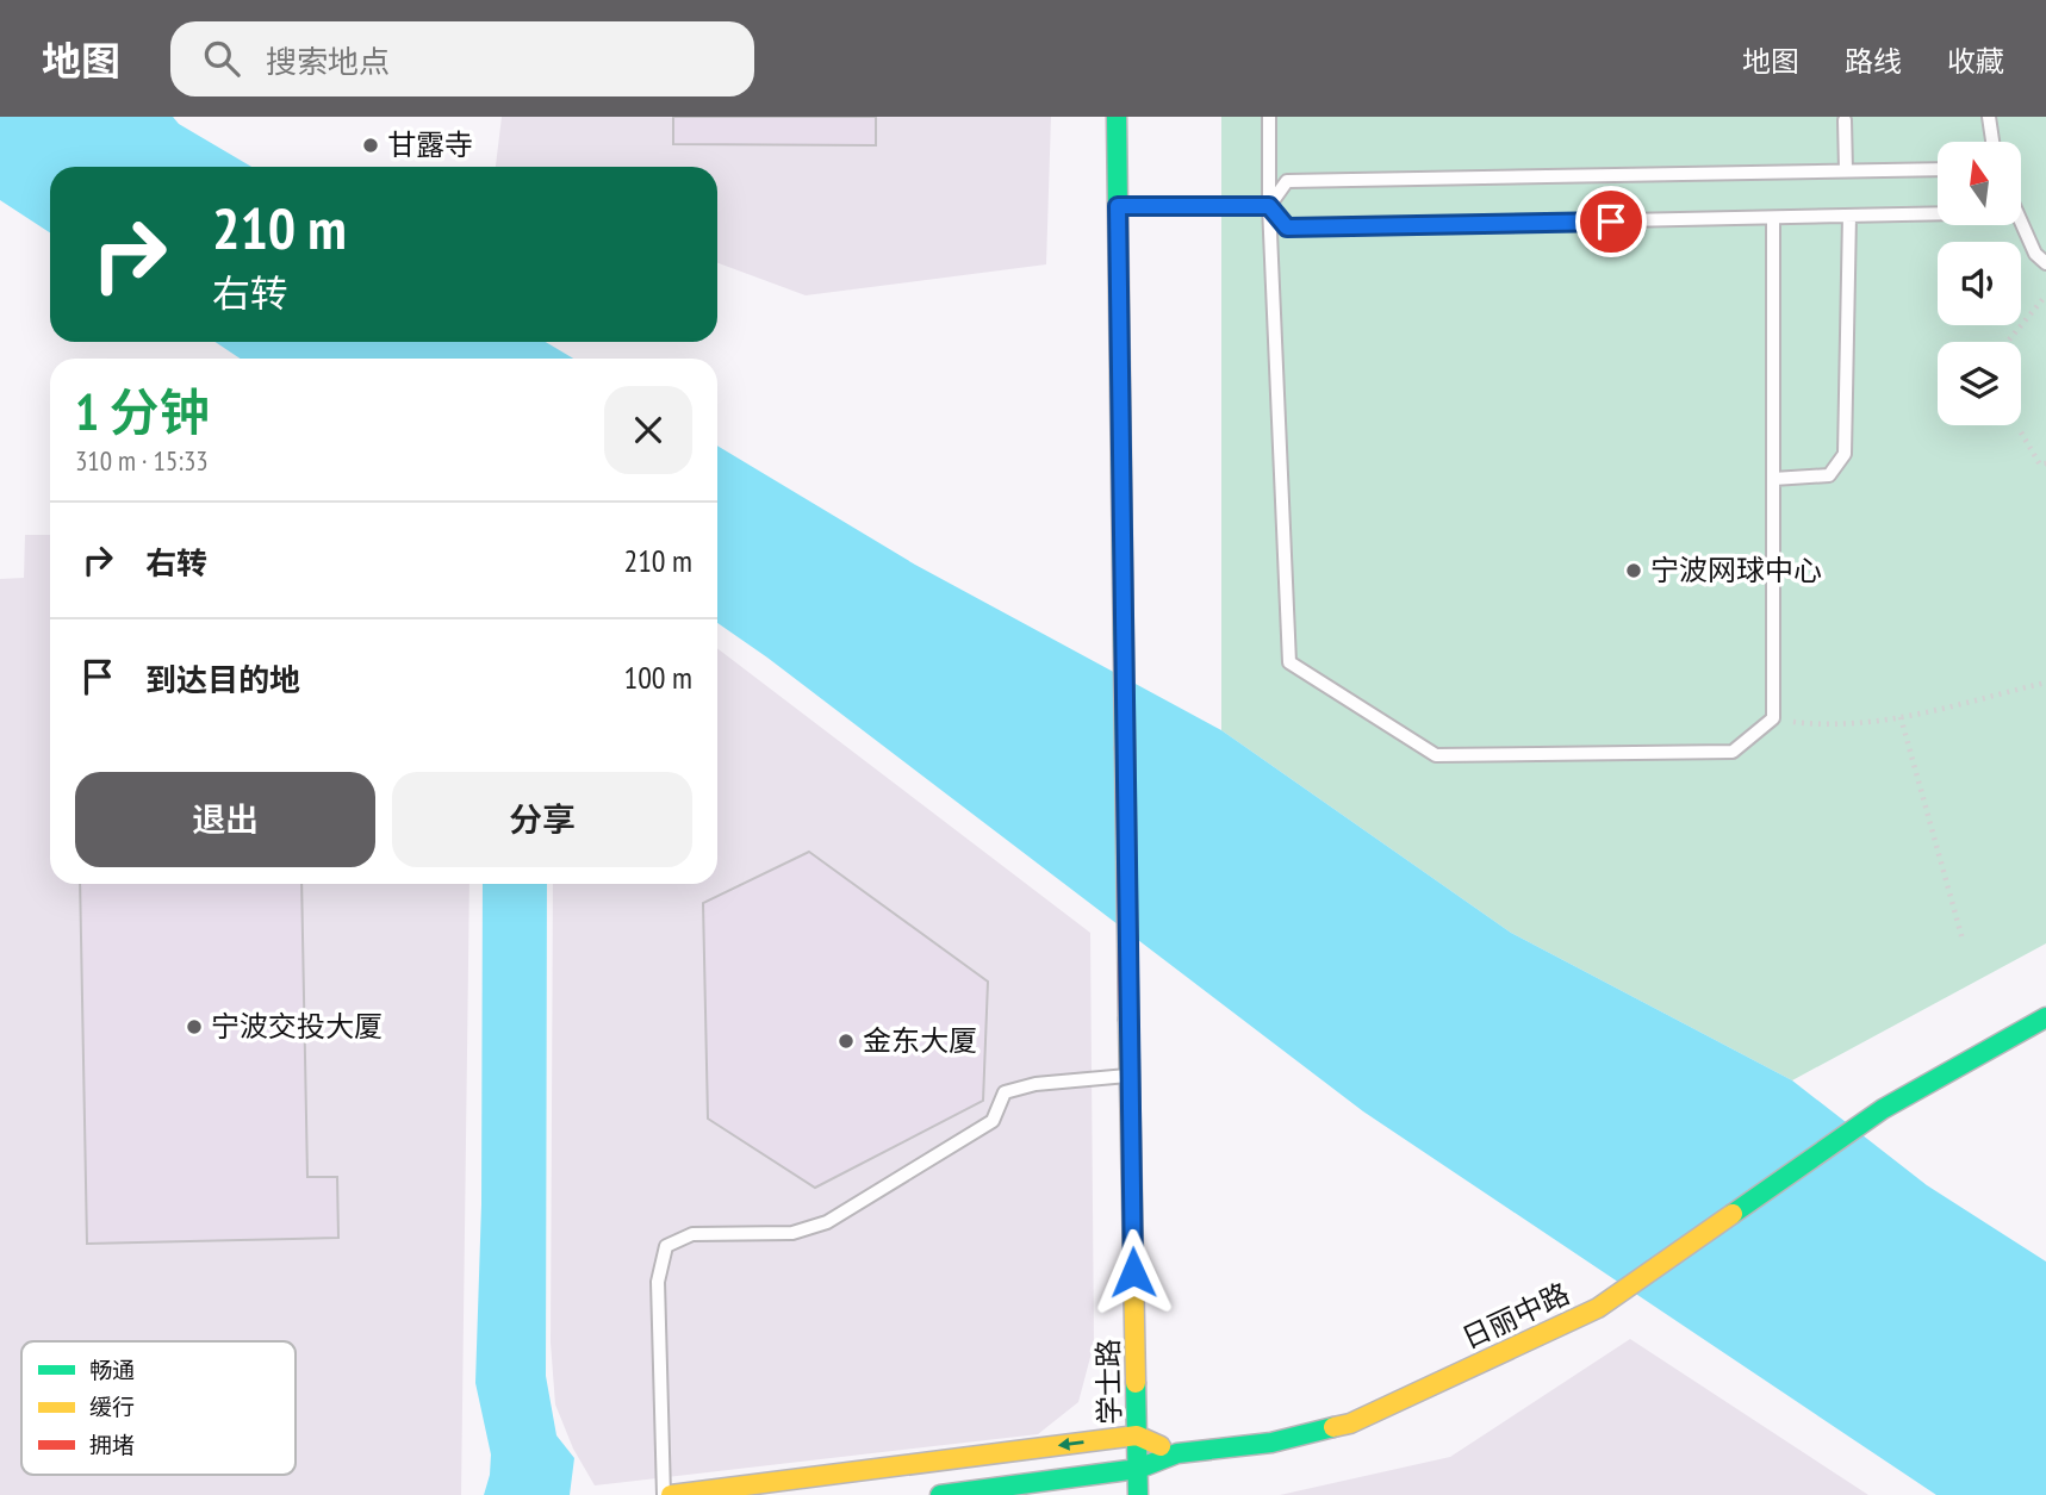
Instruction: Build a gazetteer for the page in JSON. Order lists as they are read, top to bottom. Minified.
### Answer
{"streets":{"main road":["日丽中路","学士路"]},"crossings":[["日丽中路","学士路"]],"places":["甘露寺","宁波网球中心","宁波交投大厦","金东大厦"],"legend":["畅通","缓行","拥堵"],"north":"top","page":{"header":"地图","search":"搜索地点","nav":["地图","路线","收藏"],"turn":["210 m","右转"],"heading":["1 分钟","310 m · 15:33"],"list":[{"name":"右转","value":"210 m"},{"name":"到达目的地","value":"100 m"}],"buttons":["退出","分享"]}}
